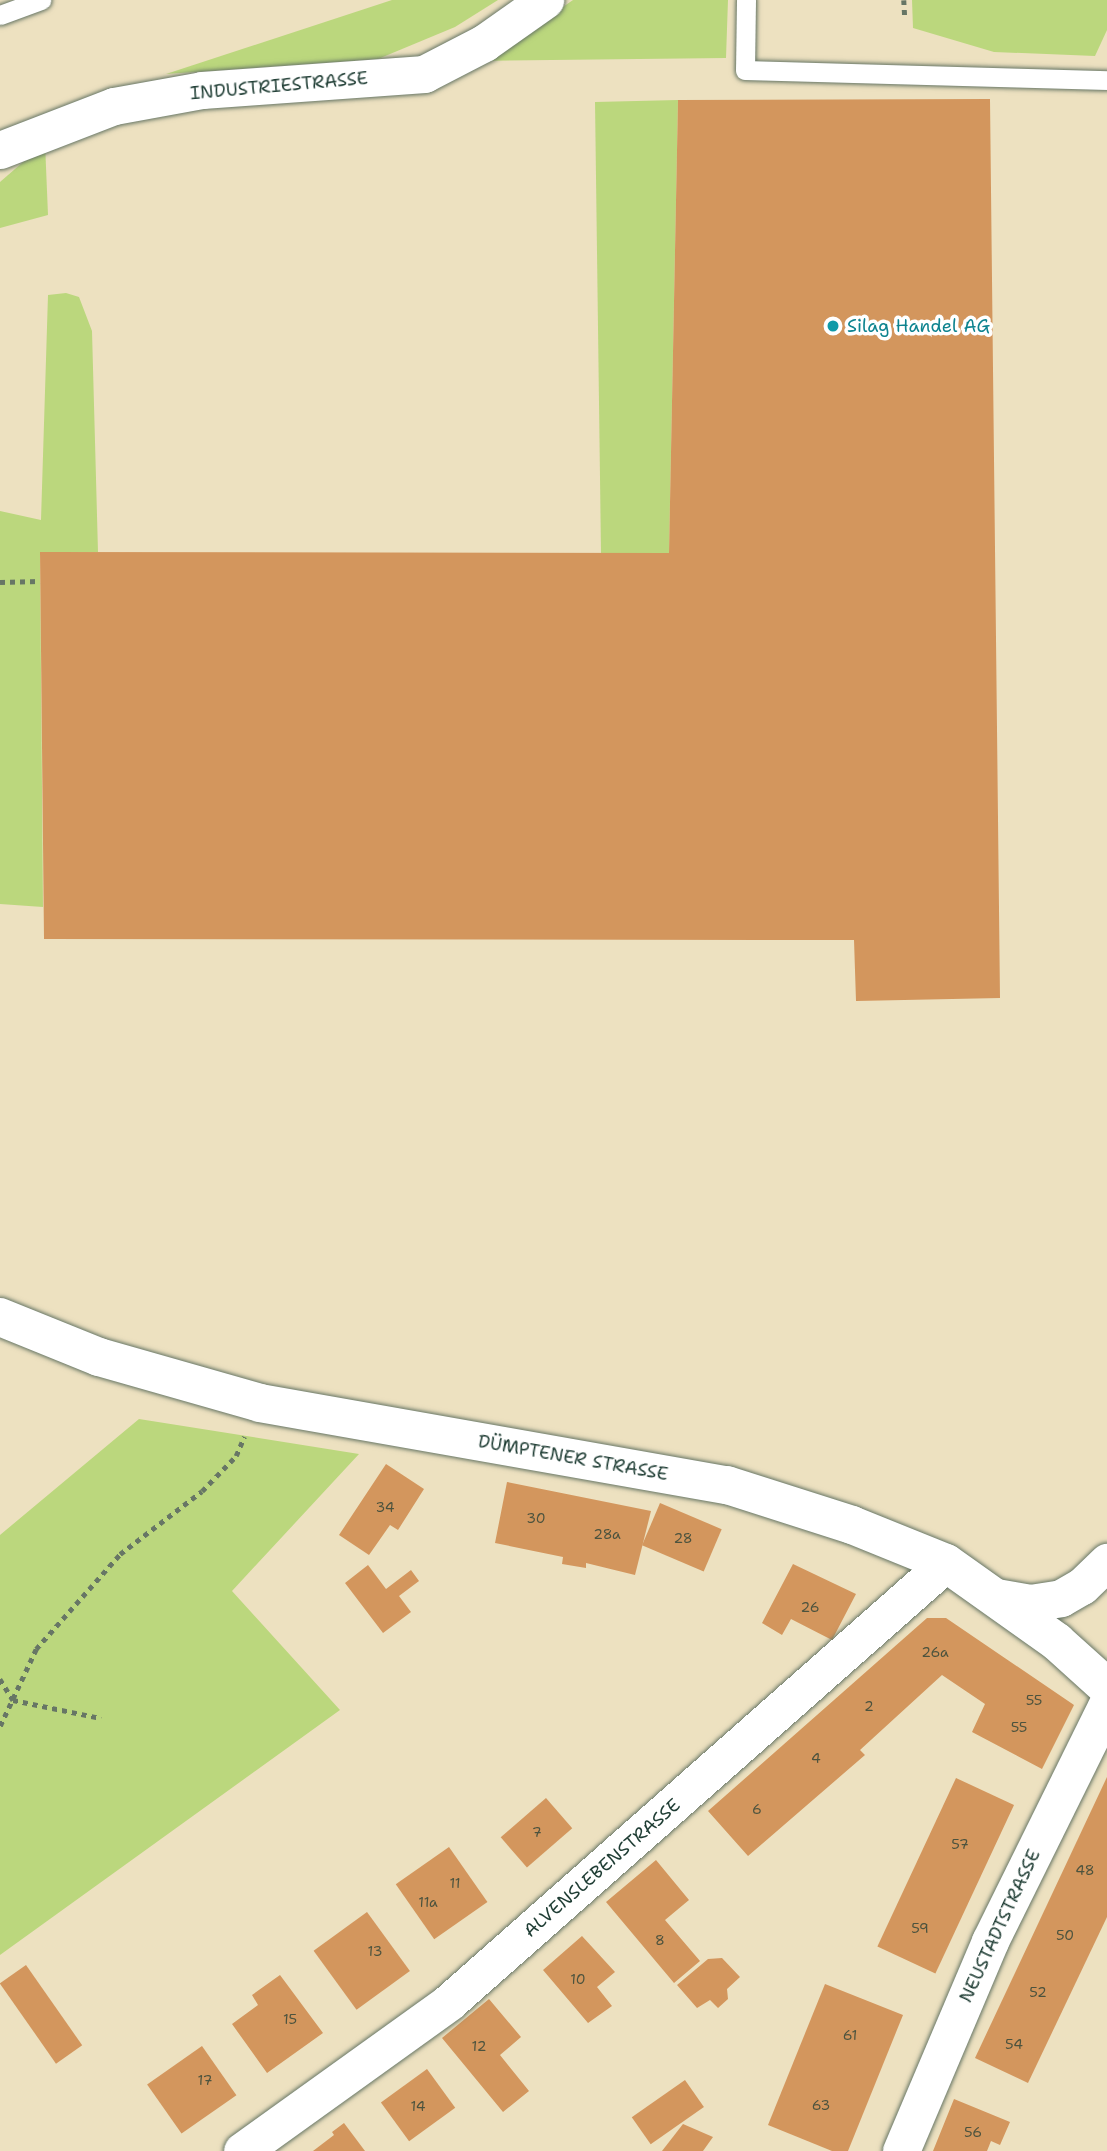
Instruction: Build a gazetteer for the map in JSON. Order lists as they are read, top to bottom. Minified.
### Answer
{"streets":{"street":["INDUSTRIESTRASSE","DÜMPTENER STRASSE","ALVENSLEBENSTRASSE","NEUSTADTSTRASSE"]},"crossings":[["DÜMPTENER STRASSE","ALVENSLEBENSTRASSE"]],"places":["Silag Handel AG"],"house_numbers":["34","30","28a","28","26","26a","55","2","55","4","6","7","57","48","11","11a","59","50","8","13","10","52","15","61","54","12","17","63","14","56"]}
